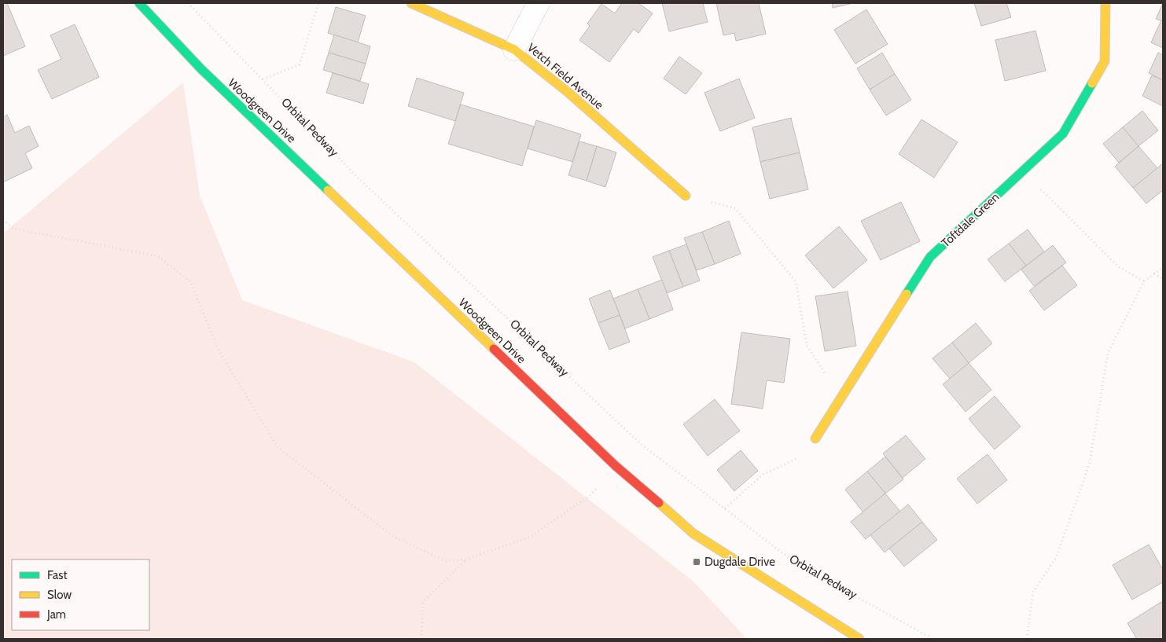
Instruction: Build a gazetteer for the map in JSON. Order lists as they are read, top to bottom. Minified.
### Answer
{"streets":{"main road":["Vetch Field Avenue","Woodgreen Drive","Toftdale Green"],"path":["Orbital Pedway"]},"places":{"transit":["Dugdale Drive"]},"legend":["Fast","Slow","Jam"]}
